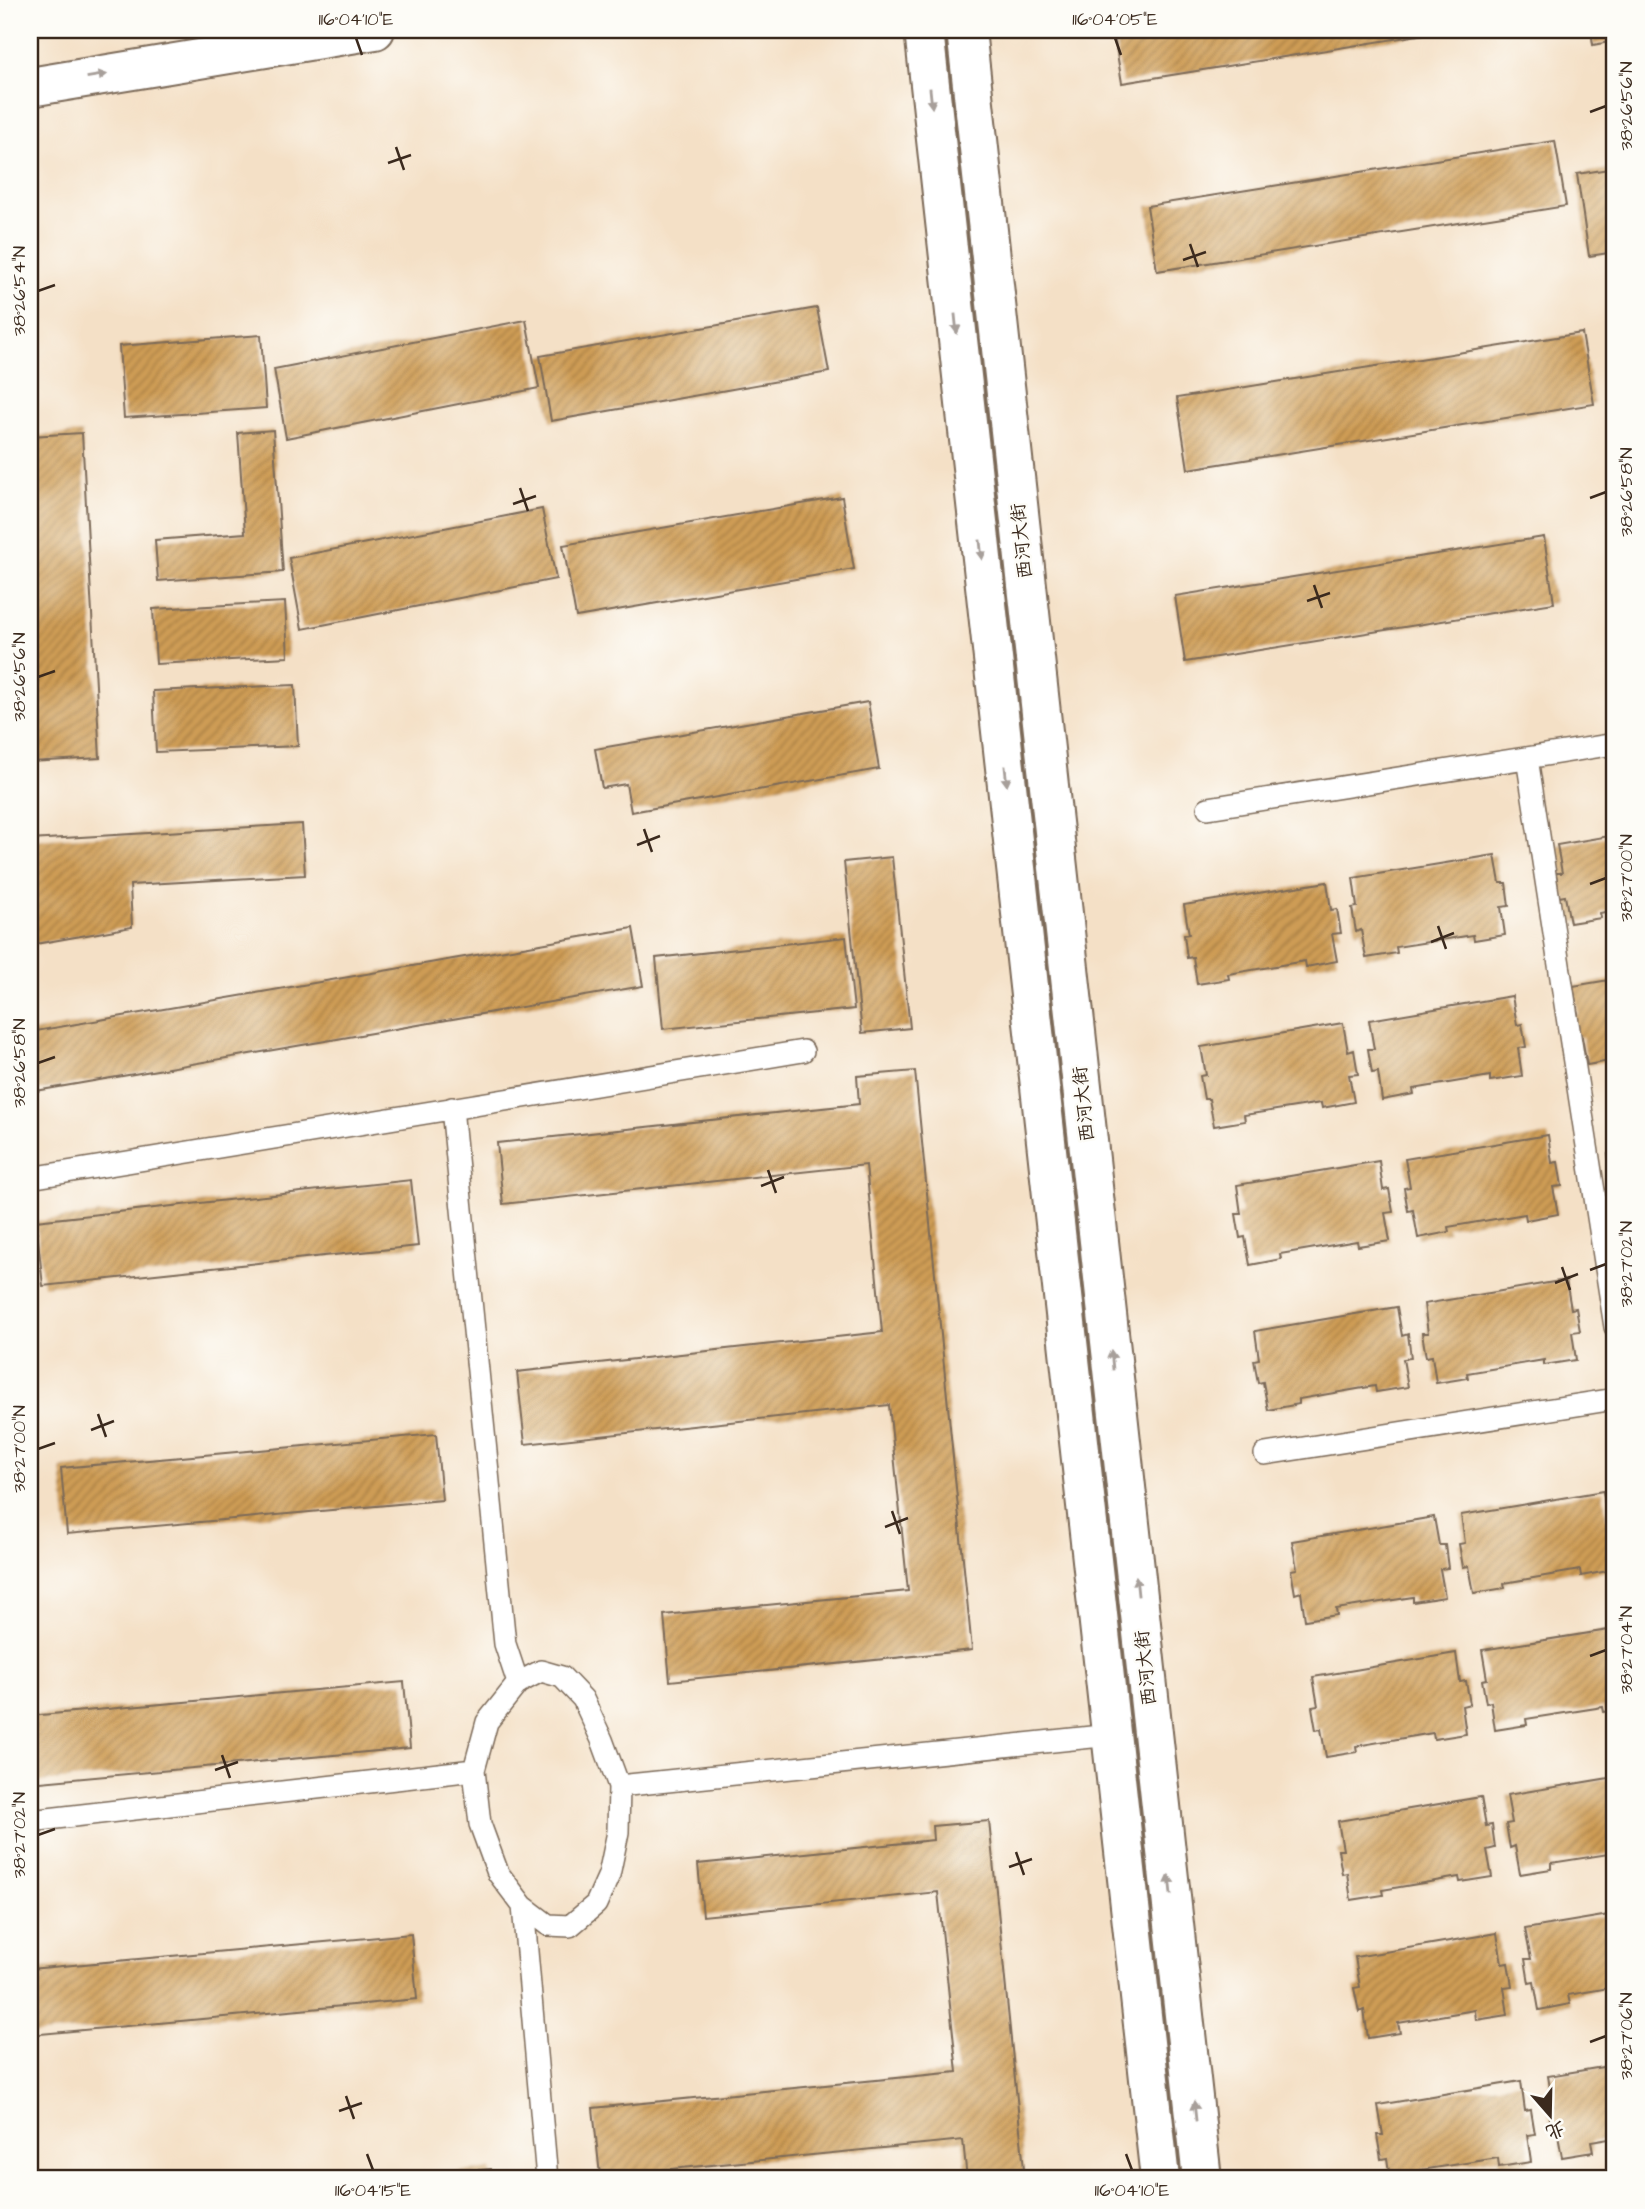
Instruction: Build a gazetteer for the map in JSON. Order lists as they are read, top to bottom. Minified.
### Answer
{"streets":{"street":["西河大街"]},"north":"bottom","coordinates":["116°04'10\"E","116°04'05\"E","38°26'56\"N","38°26'54\"N","38°26'58\"N","38°27'00\"N","38°27'02\"N","38°27'04\"N","38°27'06\"N","116°04'15\"E"]}
